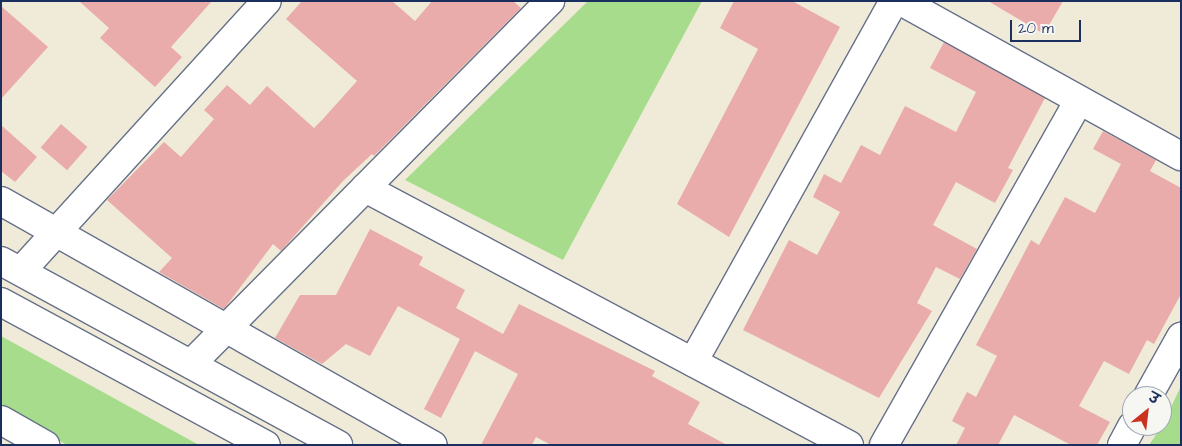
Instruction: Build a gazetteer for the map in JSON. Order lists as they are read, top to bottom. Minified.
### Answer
{"scale_bar":"20 m","north":"top right"}
